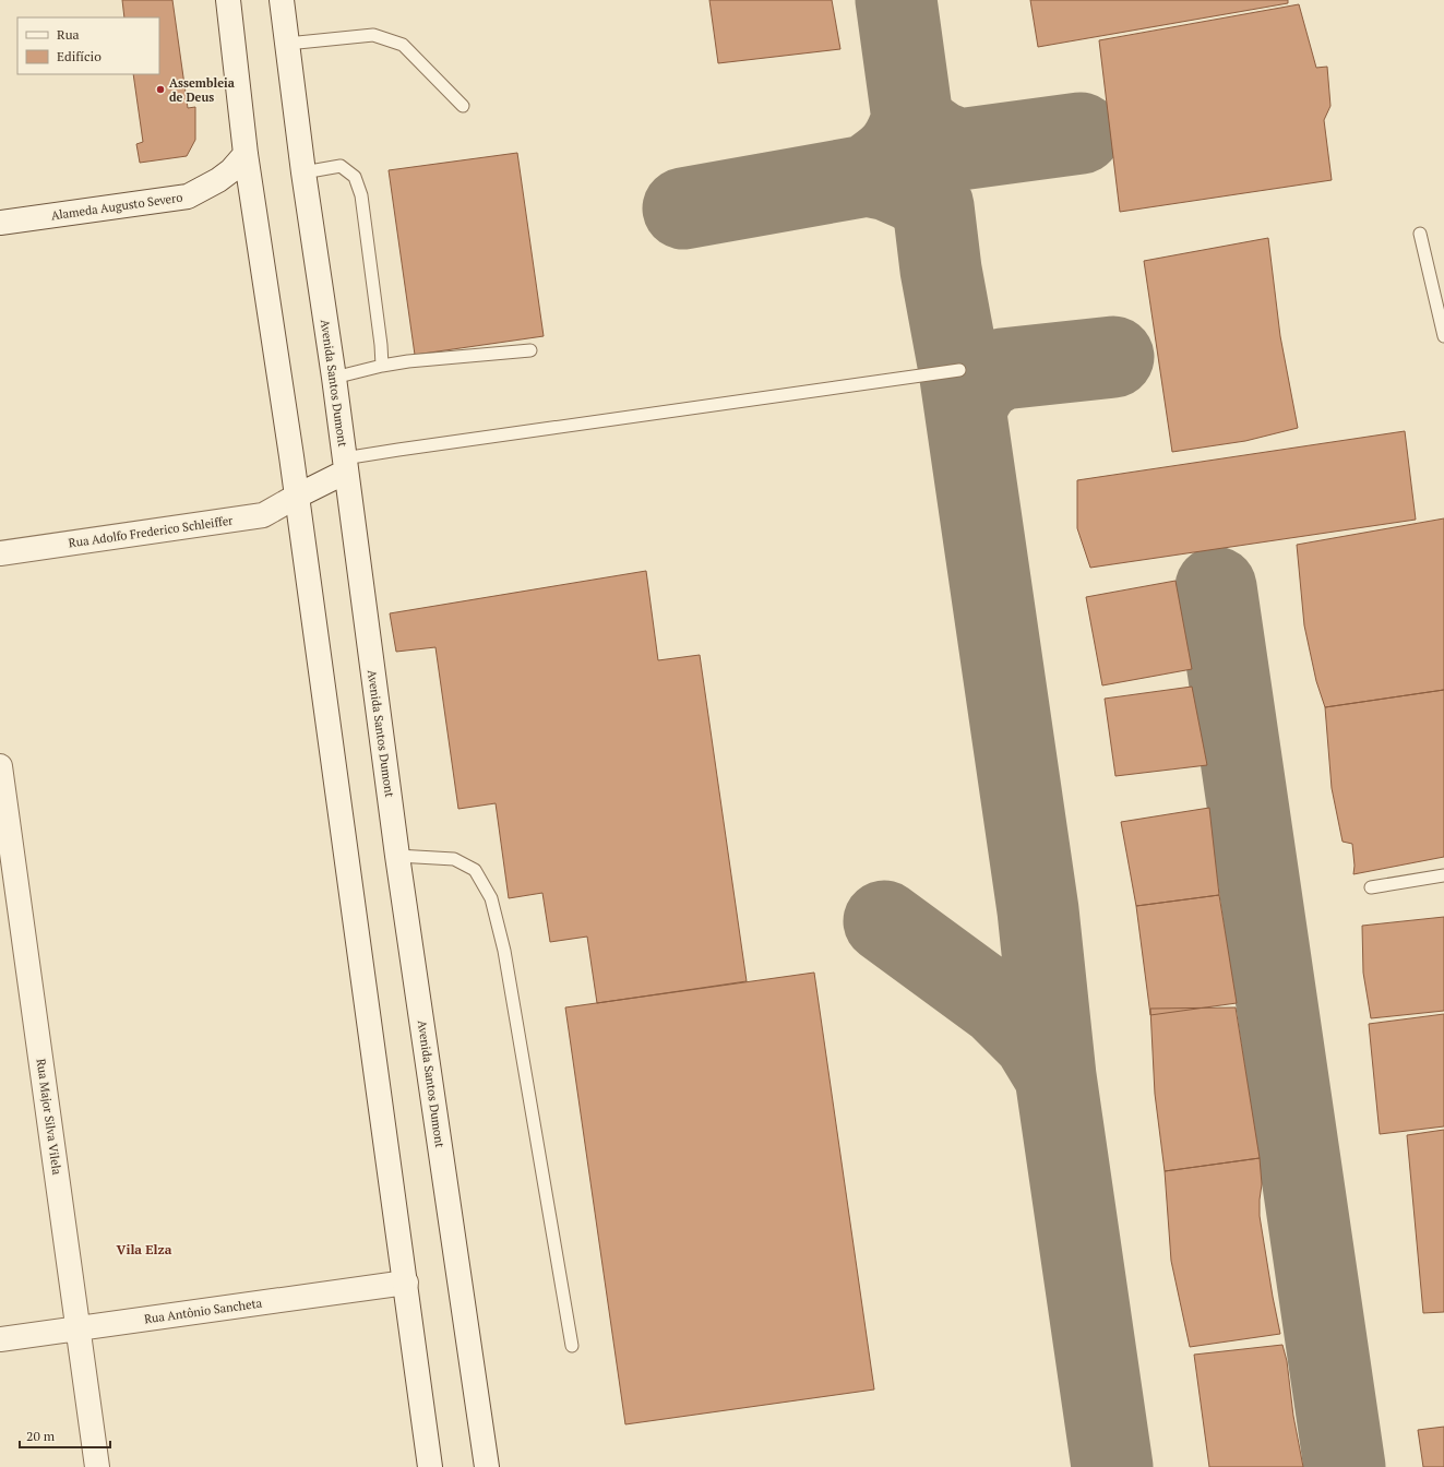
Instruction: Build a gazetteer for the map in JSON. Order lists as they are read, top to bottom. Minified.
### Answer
{"streets":{"main road":["Alameda Augusto Severo","Avenida Santos Dumont","Rua Adolfo Frederico Schleiffer","Rua Major Silva Vilela","Rua Antônio Sancheta"]},"crossings":[["Avenida Santos Dumont","Rua Adolfo Frederico Schleiffer"],["Rua Major Silva Vilela","Rua Antônio Sancheta"]],"districts":["Vila Elza"],"places":["Assembleia de Deus"],"legend":["Rua","Edifício"],"scale_bar":"20 m"}
